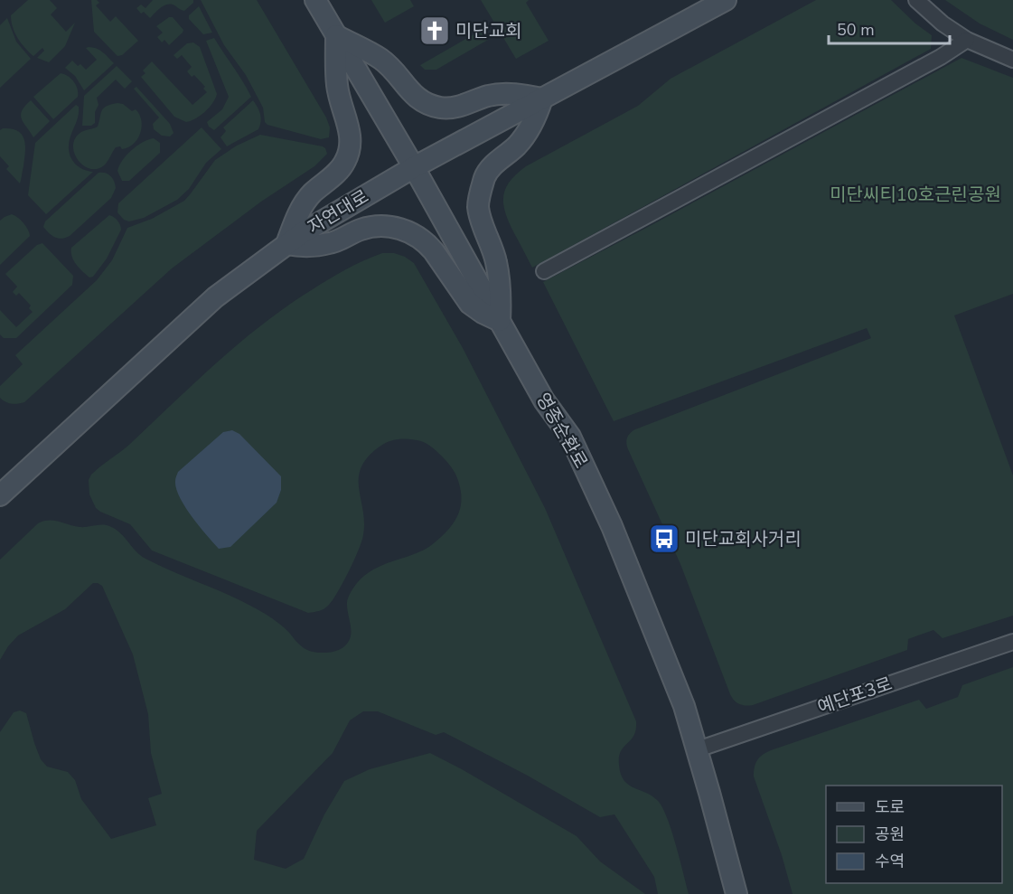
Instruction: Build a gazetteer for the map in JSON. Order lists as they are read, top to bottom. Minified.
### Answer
{"streets":{"main road":["자연대로","영종순환로"],"street":["예단포3로"]},"crossings":[["자연대로","영종순환로"],["영종순환로","예단포3로"]],"parks":["미단씨티10호근린공원"],"places":{"church":["미단교회"],"bus stop":["미단교회사거리"]},"legend":["도로","공원","수역"],"scale_bar":"50 m"}
